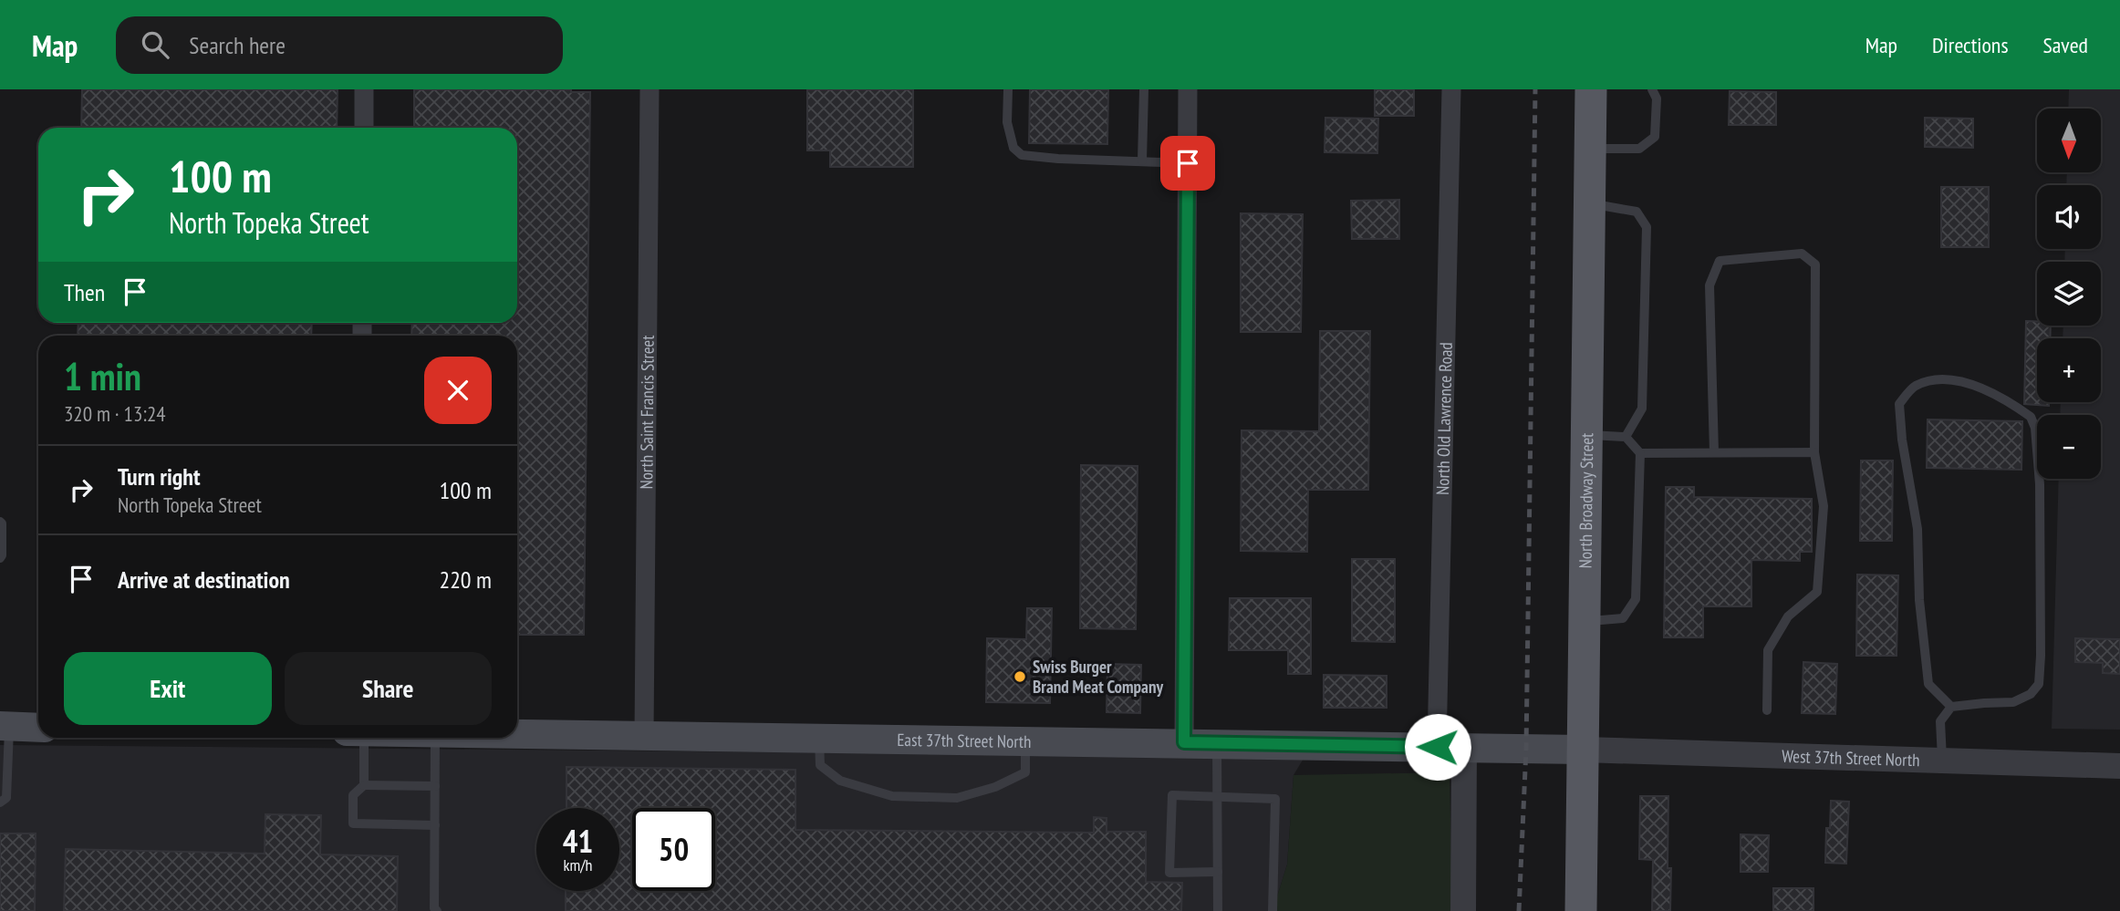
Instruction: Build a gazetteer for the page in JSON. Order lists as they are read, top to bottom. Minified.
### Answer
{"streets":{"main road":["North Broadway Street","East 37th Street North"],"street":["North Saint Francis Street","North Old Lawrence Road","West 37th Street North"]},"crossings":[["North Saint Francis Street","East 37th Street North"],["North Old Lawrence Road","East 37th Street North"],["North Broadway Street","East 37th Street North"],["North Broadway Street","West 37th Street North"],["East 37th Street North","West 37th Street North"]],"places":["Swiss Burger Brand Meat Company"],"north":"bottom","page":{"header":"Map","search":"Search here","nav":["Map","Directions","Saved"],"map_buttons":["+","−"],"turn":["100 m","North Topeka Street"],"then":"Then","heading":["1 min","320 m · 13:24"],"list":[{"name":"Turn right","note":"North Topeka Street","value":"100 m"},{"name":"Arrive at destination","value":"220 m"}],"buttons":["Exit","Share"],"speed":"41 km/h","limit":"50"}}
